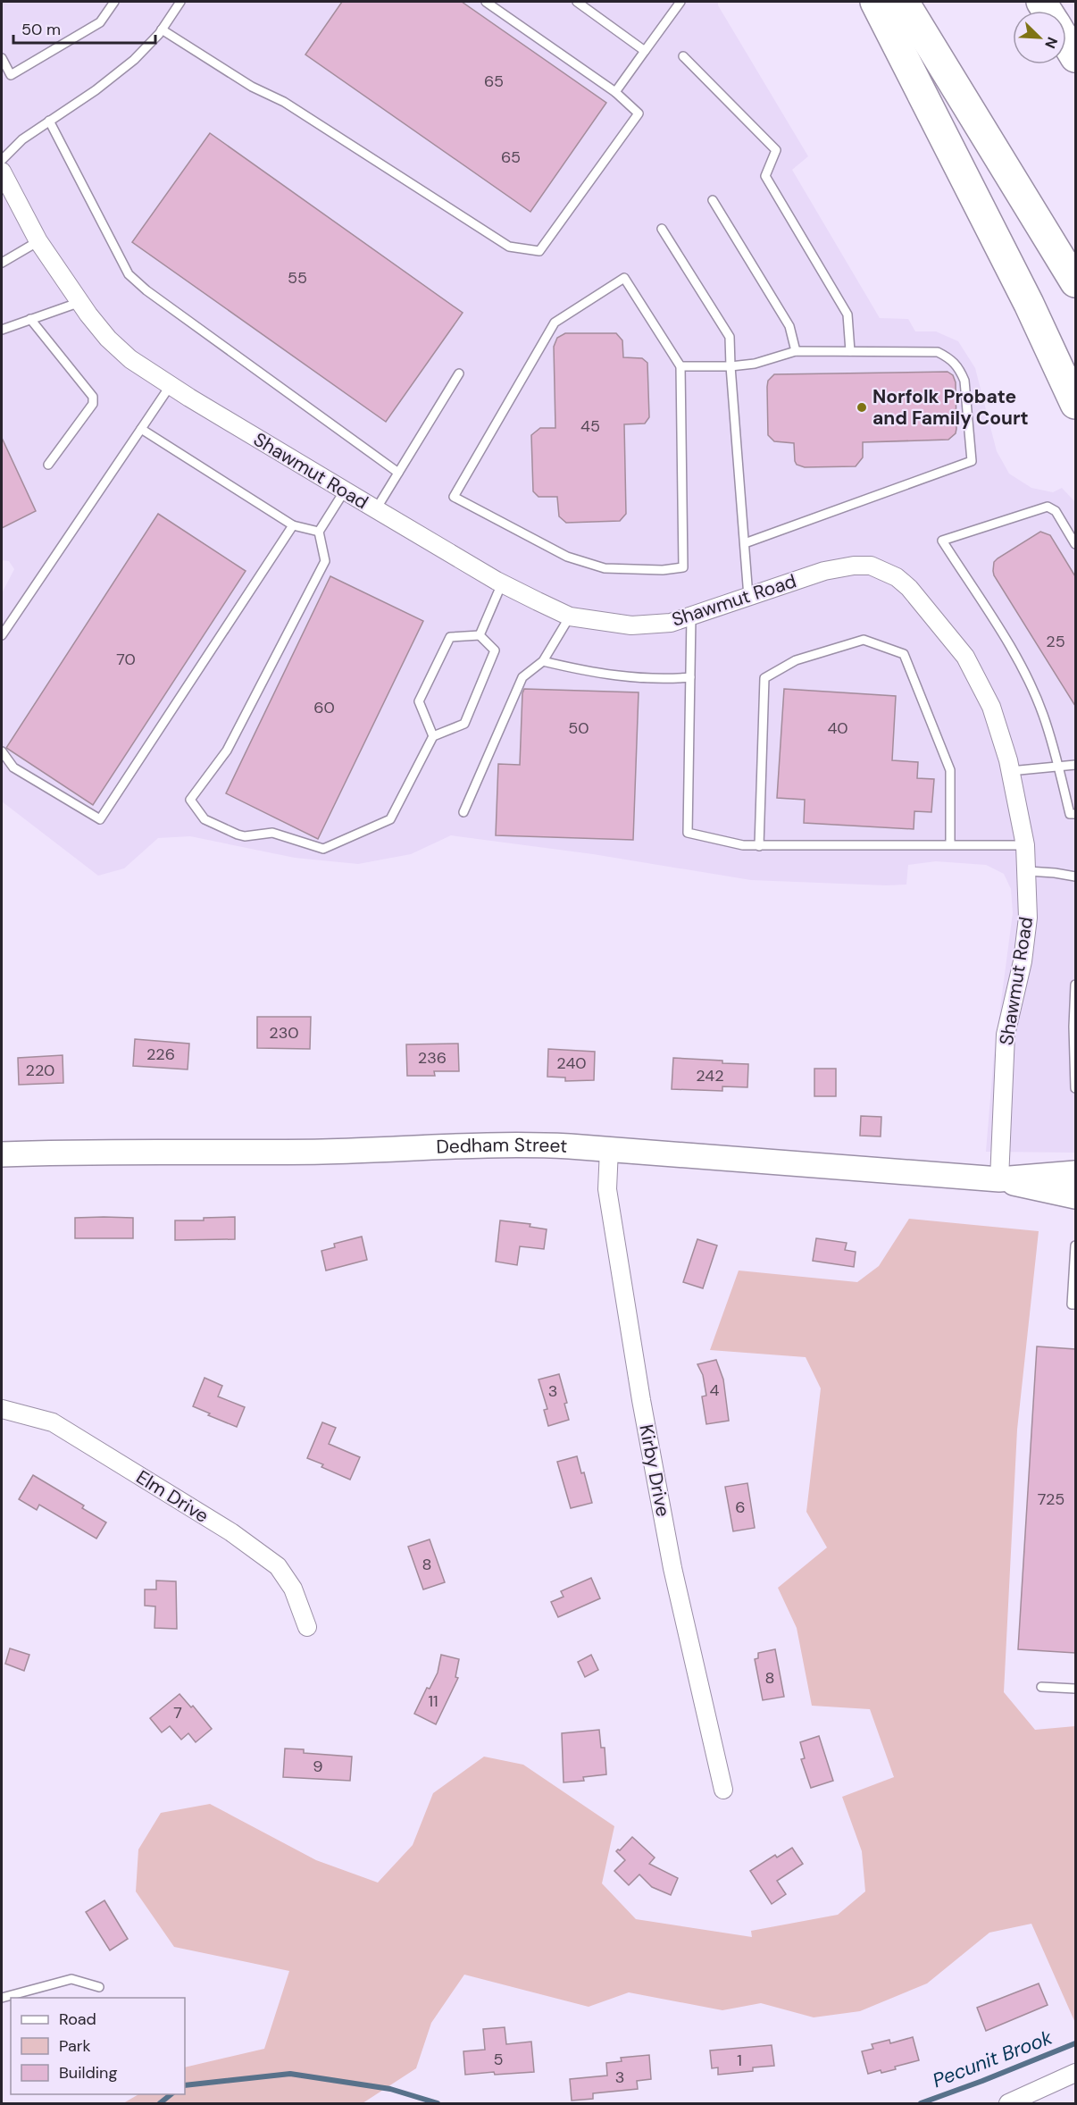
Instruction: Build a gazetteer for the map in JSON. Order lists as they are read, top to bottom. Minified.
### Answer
{"streets":{"main road":["Dedham Street"],"street":["Shawmut Road","Kirby Drive","Elm Drive"]},"crossings":[["Shawmut Road","Dedham Street"],["Dedham Street","Kirby Drive"]],"water":["Pecunit Brook"],"places":["Norfolk Probate and Family Court"],"house_numbers":["65","65","55","45","25","70","60","50","40","230","226","236","240","220","242","4","3","725","6","8","8","11","7","9","5","1","3"],"legend":["Road","Park","Building"],"scale_bar":"50 m","north":"bottom right"}
